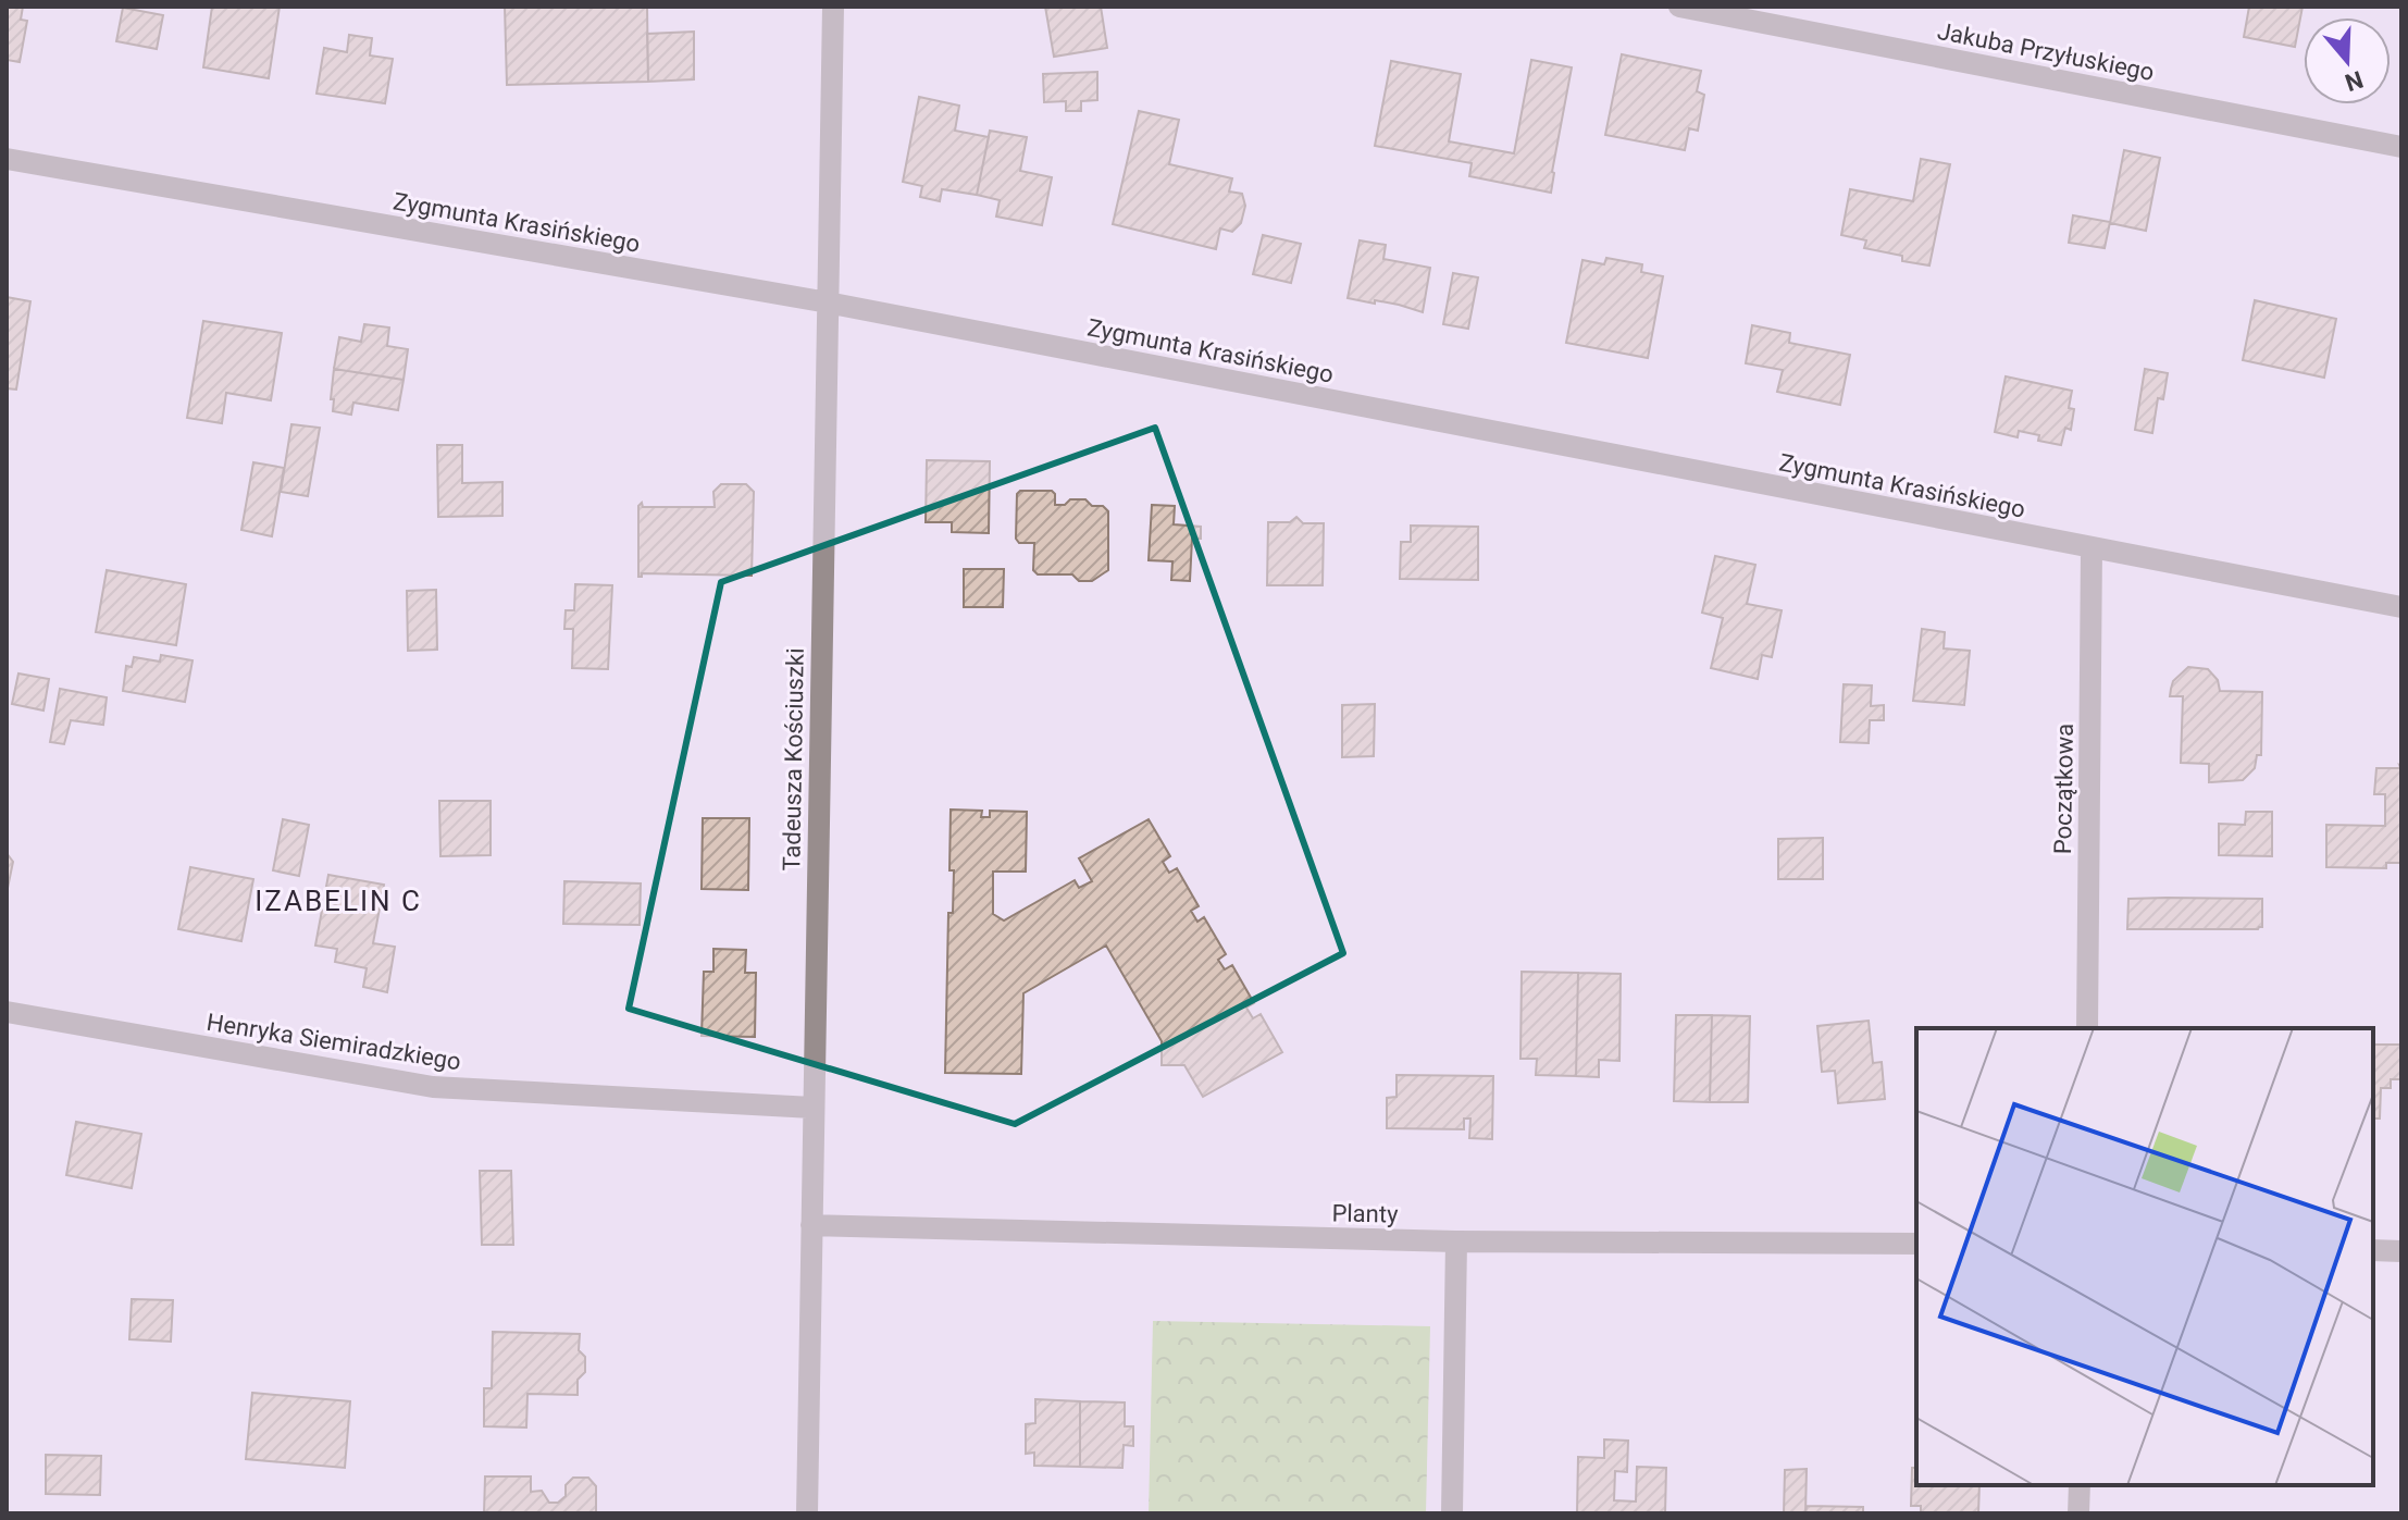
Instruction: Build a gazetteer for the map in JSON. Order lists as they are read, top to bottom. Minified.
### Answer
{"streets":{"street":["Jakuba Przyłuskiego","Zygmunta Krasińskiego","Tadeusza Kościuszki","Początkowa","Henryka Siemiradzkiego","Planty"]},"crossings":[["Zygmunta Krasińskiego","Tadeusza Kościuszki"],["Zygmunta Krasińskiego","Początkowa"],["Tadeusza Kościuszki","Henryka Siemiradzkiego"],["Tadeusza Kościuszki","Planty"]],"districts":["IZABELIN C"],"north":"bottom"}
